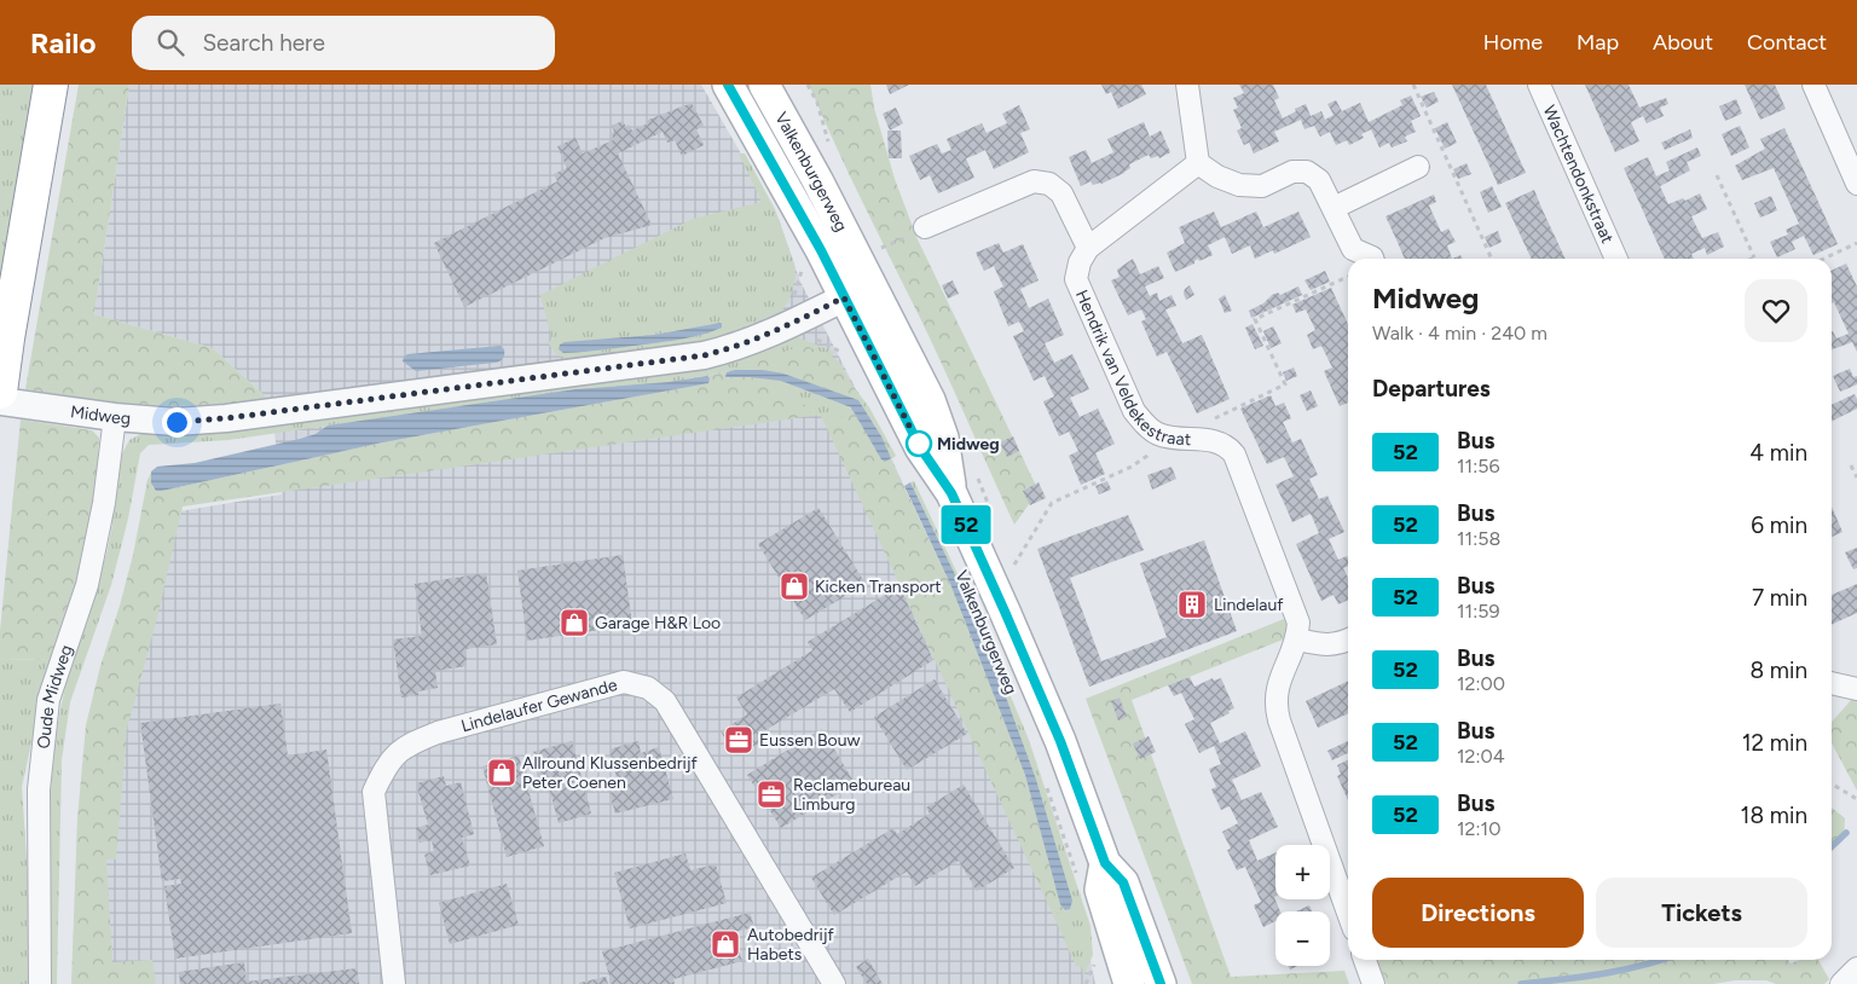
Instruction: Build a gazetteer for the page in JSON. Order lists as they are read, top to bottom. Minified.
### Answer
{"streets":{"main road":["Valkenburgerweg"],"street":["Wachtendonkstraat","Hendrik van Veldekestraat","Midweg","Oude Midweg","Lindelaufer Gewande"]},"crossings":[["Valkenburgerweg","Midweg"],["Midweg","Oude Midweg"]],"places":{"other":["Midweg"],"shop":["Kicken Transport","Garage H&R Loo","Allround Klussenbedrijf Peter Coenen","Autobedrijf Habets"],"building":["Lindelauf"],"office":["Eussen Bouw","Reclamebureau Limburg"]},"lines":["bus line 52"],"page":{"header":"Railo","search":"Search here","nav":["Home","Map","About","Contact"],"on_map":"52","heading":[["Midweg","Walk · 4 min · 240 m"],"Departures"],"list":[{"mark":"52","name":"Bus","note":"11:56","value":"4 min"},{"mark":"52","name":"Bus","note":"11:58","value":"6 min"},{"mark":"52","name":"Bus","note":"11:59","value":"7 min"},{"mark":"52","name":"Bus","note":"12:00","value":"8 min"},{"mark":"52","name":"Bus","note":"12:04","value":"12 min"},{"mark":"52","name":"Bus","note":"12:10","value":"18 min"}],"map_buttons":["+","−"],"buttons":["Directions","Tickets"]}}
